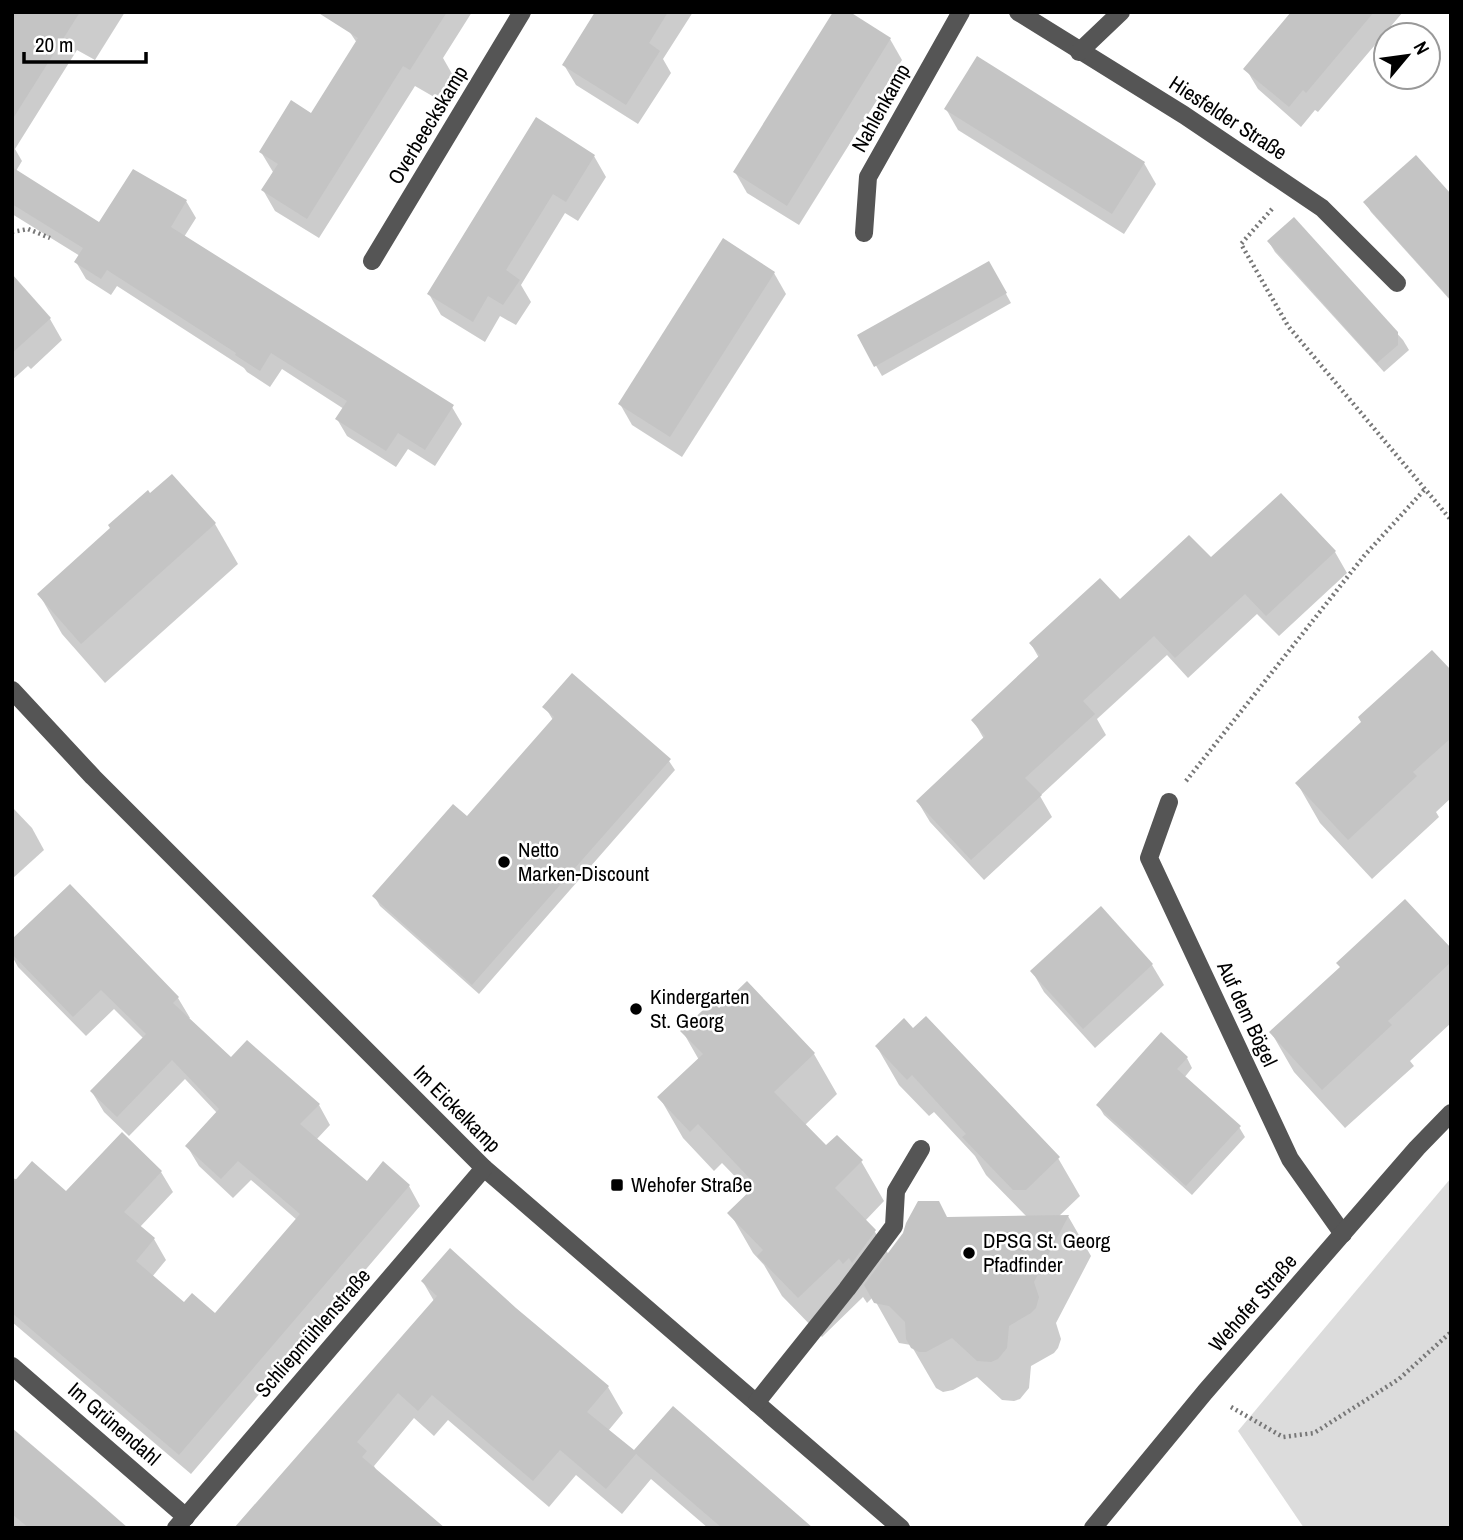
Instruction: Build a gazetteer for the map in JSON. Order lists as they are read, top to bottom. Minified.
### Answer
{"streets":{"street":["Nahlenkamp","Hiesfelder Straße","Overbeeckskamp","Auf dem Bögel","Im Eickelkamp","Wehofer Straße","Schliepmühlenstraße","Im Grünendahl"]},"crossings":[["Auf dem Bögel","Wehofer Straße"],["Im Eickelkamp","Schliepmühlenstraße"],["Schliepmühlenstraße","Im Grünendahl"]],"places":{"other":["Netto Marken-Discount","Kindergarten St. Georg","DPSG St. Georg Pfadfinder"],"transit":["Wehofer Straße"]},"scale_bar":"20 m","north":"top right"}
